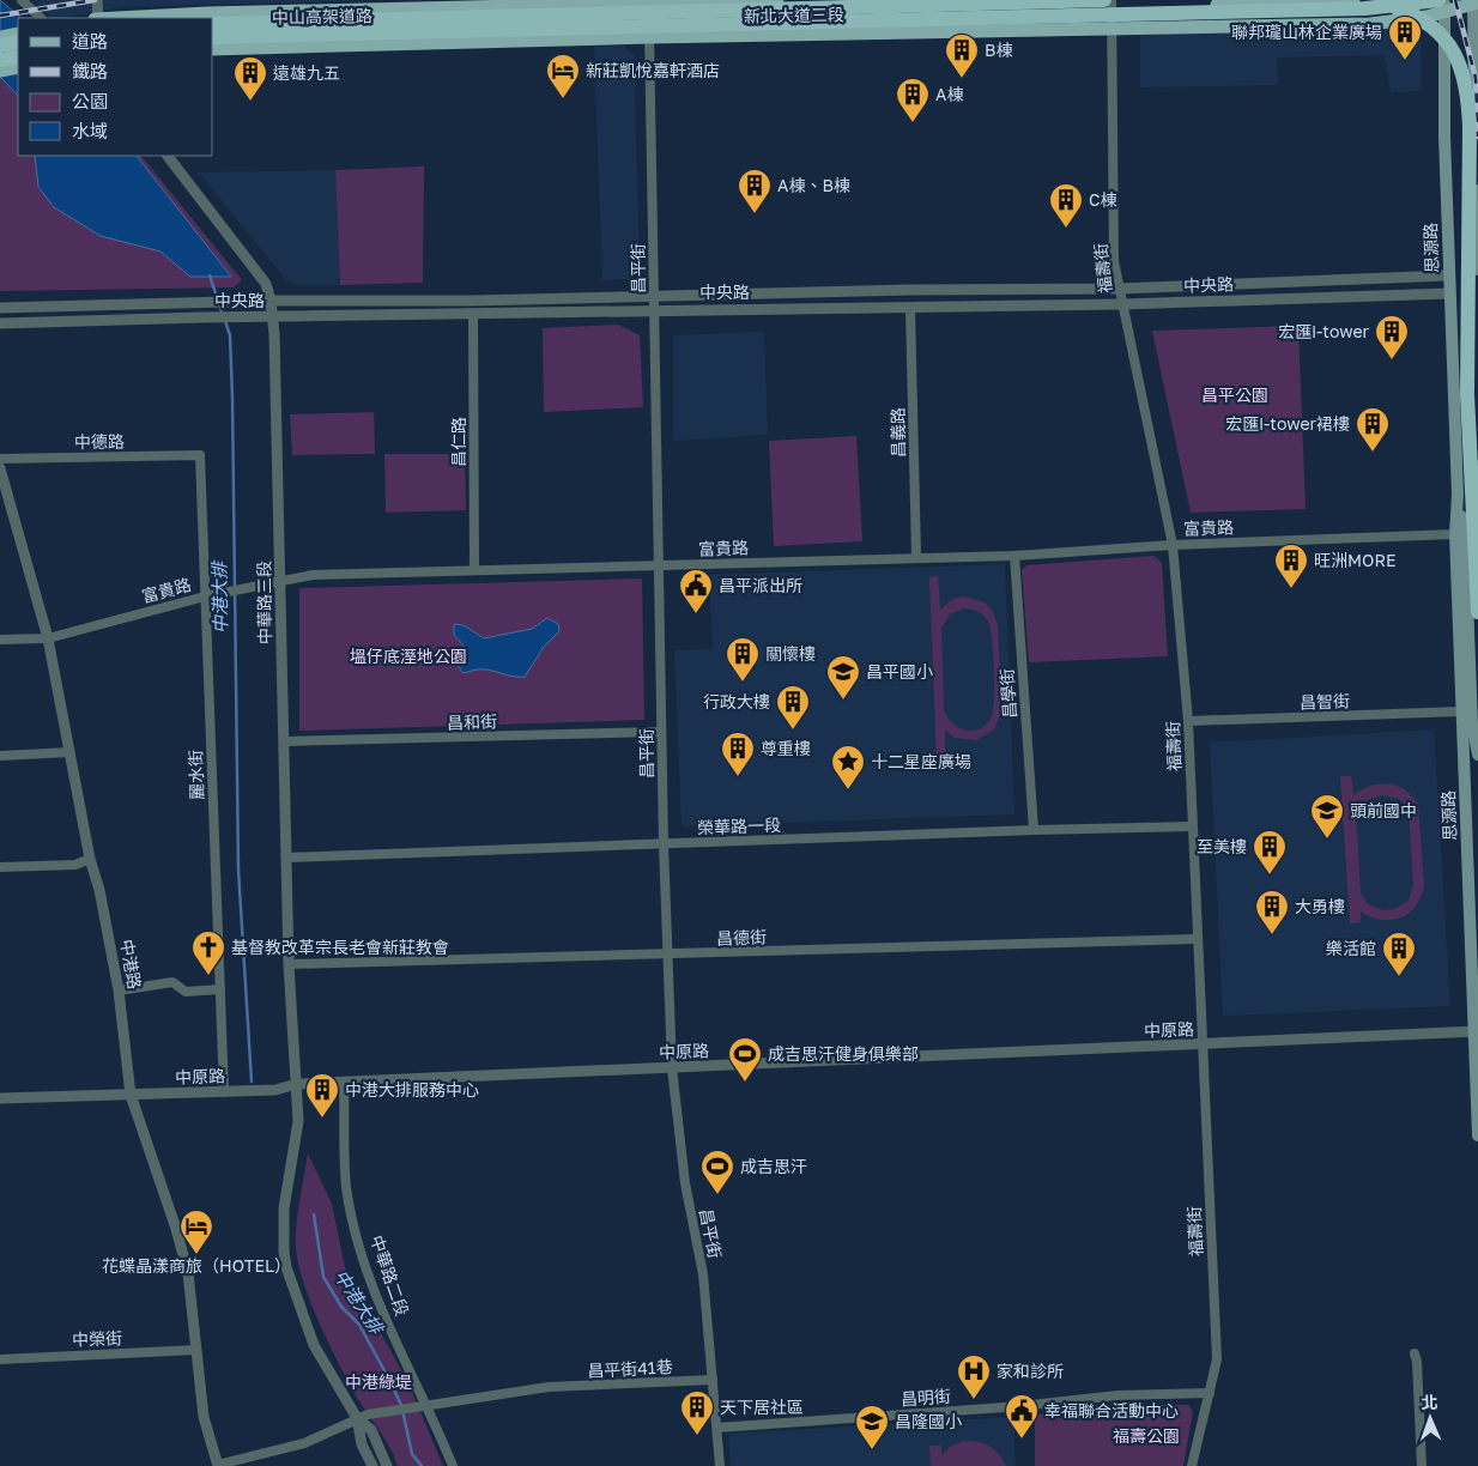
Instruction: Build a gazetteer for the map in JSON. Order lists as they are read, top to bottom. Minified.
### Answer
{"streets":{"highway":["中山高架道路"],"main road":["新北大道三段","思源路"],"street":["昌平街","福壽街","中央路","昌義路","中德路","昌仁路","富貴路","中華路三段","昌學街","昌智街","昌和街","麗水街","榮華路一段","昌德街","中港路","中原路","中華路二段","中榮街","昌平街41巷","昌明街"]},"crossings":[["新北大道三段","中山高架道路"],["新北大道三段","思源路"],["新北大道三段","昌平街"],["新北大道三段","福壽街"],["中山高架道路","思源路"],["中山高架道路","福壽街"],["思源路","中央路"],["思源路","富貴路"],["思源路","昌智街"],["思源路","中原路"],["昌平街","中央路"],["昌平街","富貴路"],["昌平街","昌和街"],["昌平街","榮華路一段"],["昌平街","昌德街"],["昌平街","中原路"],["昌平街","昌平街41巷"],["昌平街","昌明街"],["福壽街","中央路"],["福壽街","富貴路"],["福壽街","昌智街"],["福壽街","榮華路一段"],["福壽街","昌德街"],["福壽街","中原路"],["福壽街","昌明街"],["中央路","昌義路"],["中央路","昌仁路"],["中央路","中華路三段"],["昌義路","富貴路"],["中德路","麗水街"],["昌仁路","富貴路"],["富貴路","中華路三段"],["富貴路","昌學街"],["富貴路","麗水街"],["富貴路","中港路"],["中華路三段","昌和街"],["中華路三段","榮華路一段"],["中華路三段","昌德街"],["中華路三段","中原路"],["昌學街","榮華路一段"],["麗水街","中原路"],["中港路","中原路"],["中港路","中榮街"],["中港路","昌平街41巷"],["中原路","中華路二段"],["中華路二段","昌平街41巷"]],"water":["中港大排"],"parks":["昌平公園","塭仔底溼地公園","中港綠堤","福壽公園"],"places":{"building":["聯邦瓏山林企業廣場","B棟","遠雄九五","A棟","A棟、B棟","C棟","宏匯i-tower","宏匯i-tower裙樓","旺洲MORE","關懷樓","行政大樓","尊重樓","至美樓","大勇樓","樂活館","中港大排服務中心","天下居社區"],"hotel":["新莊凱悅嘉軒酒店","花蝶晶漾商旅（HOTEL）"],"public building":["昌平派出所","幸福聯合活動中心"],"school or university":["昌平國小","頭前國中","昌隆國小"],"place":["十二星座廣場"],"church":["基督教改革宗長老會新莊教會"],"sports":["成吉思汗健身俱樂部","成吉思汗"],"hospital":["家和診所"]},"legend":["道路","鐵路","公園","水域"],"north":"top"}
